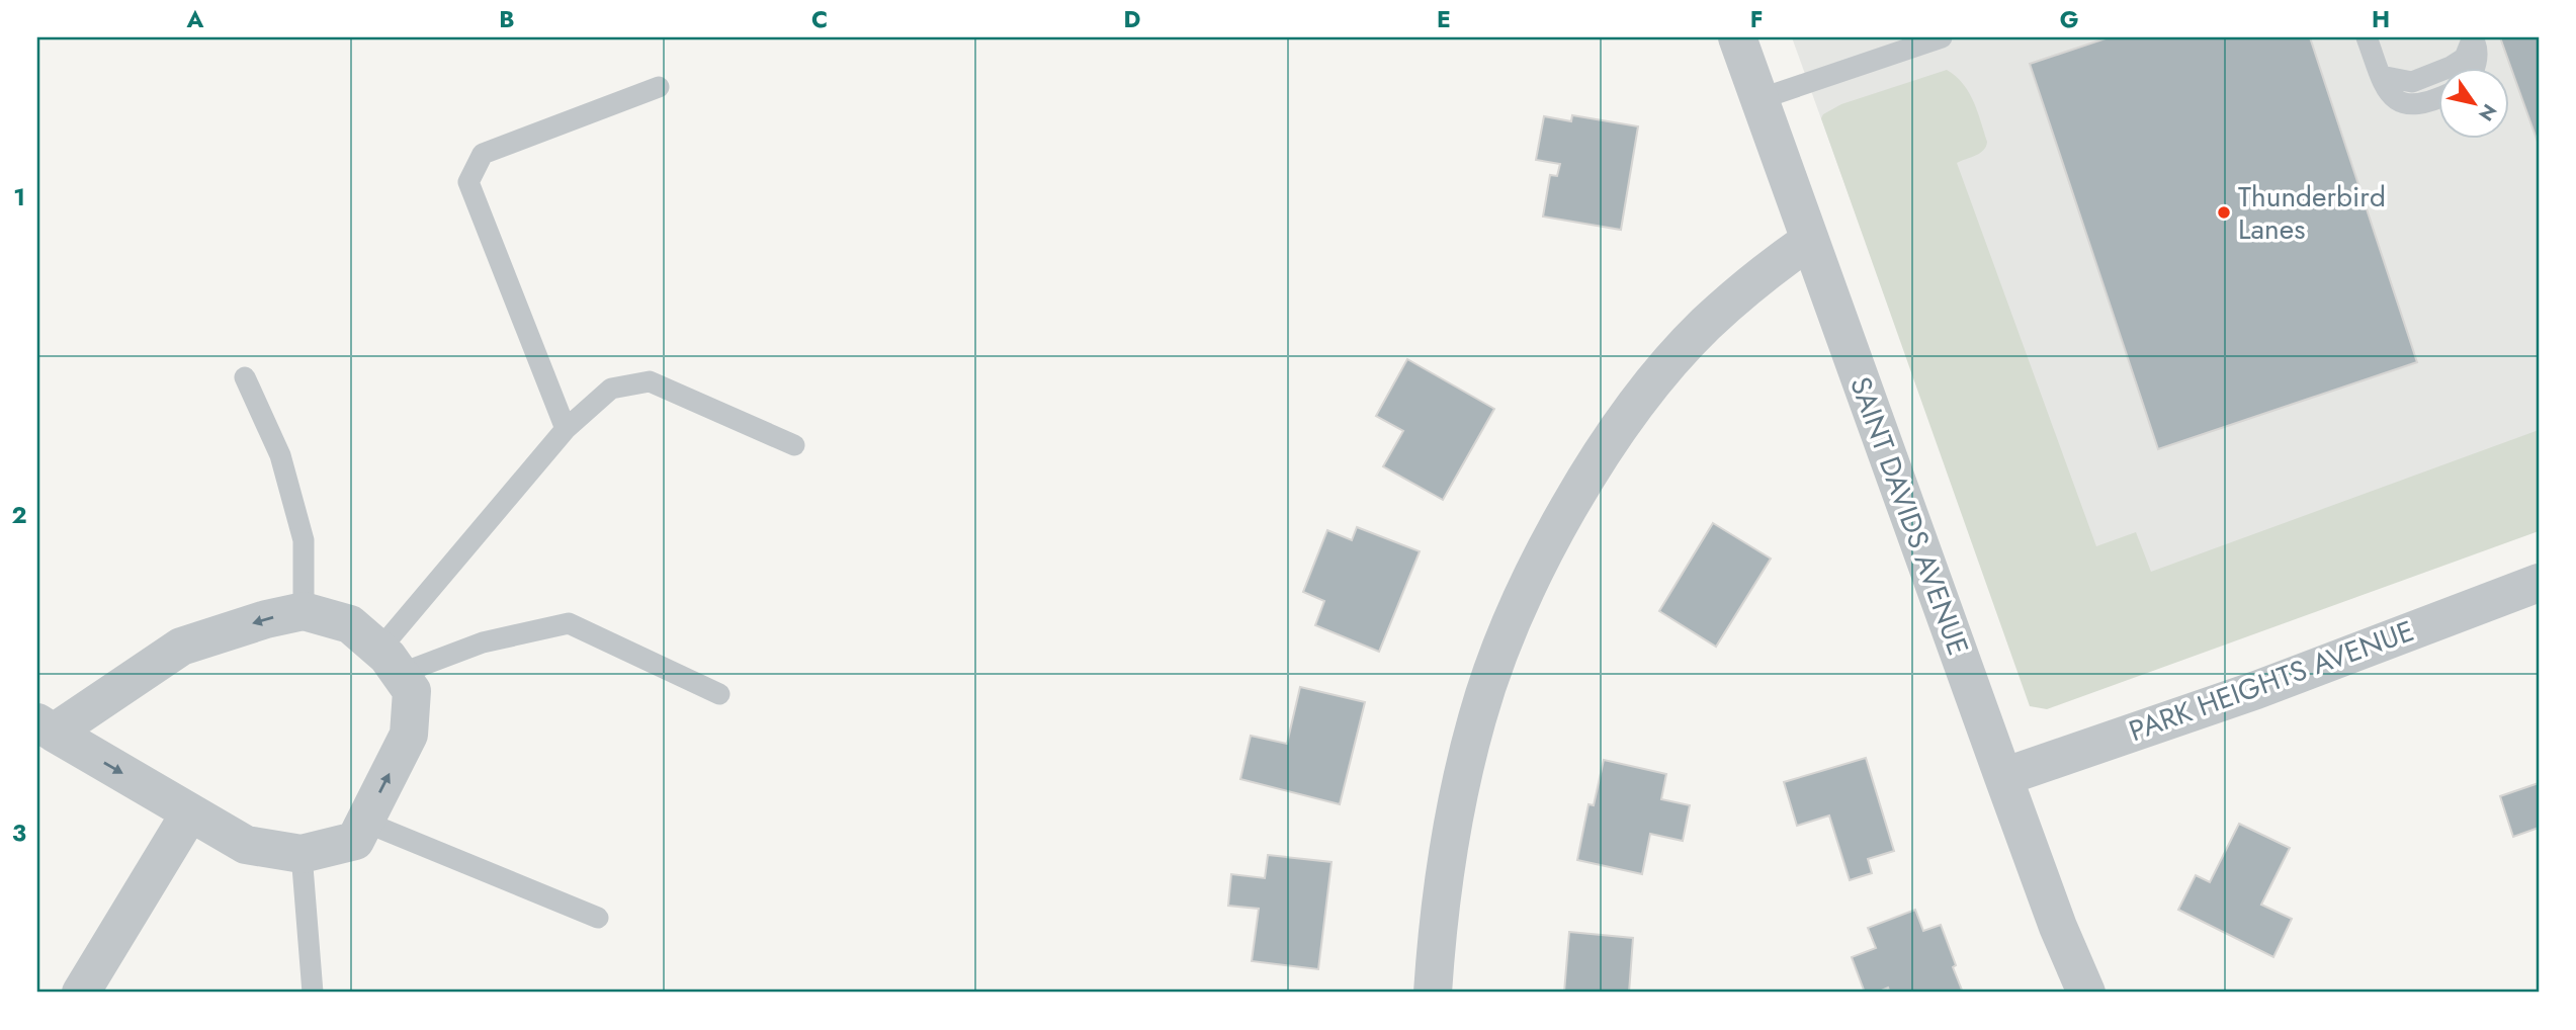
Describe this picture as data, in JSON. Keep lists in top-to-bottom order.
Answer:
{
  "streets": {
    "street": ["SAINT DAVIDS AVENUE", "PARK HEIGHTS AVENUE"]
  },
  "crossings": [
    ["SAINT DAVIDS AVENUE", "PARK HEIGHTS AVENUE"]
  ],
  "places": ["Thunderbird Lanes"],
  "north": "bottom right",
  "grid": {
    "columns": [
      "A",
      "B",
      "C",
      "D",
      "E",
      "F",
      "G",
      "H"
    ],
    "rows": ["1", "2", "3"]
  }
}
